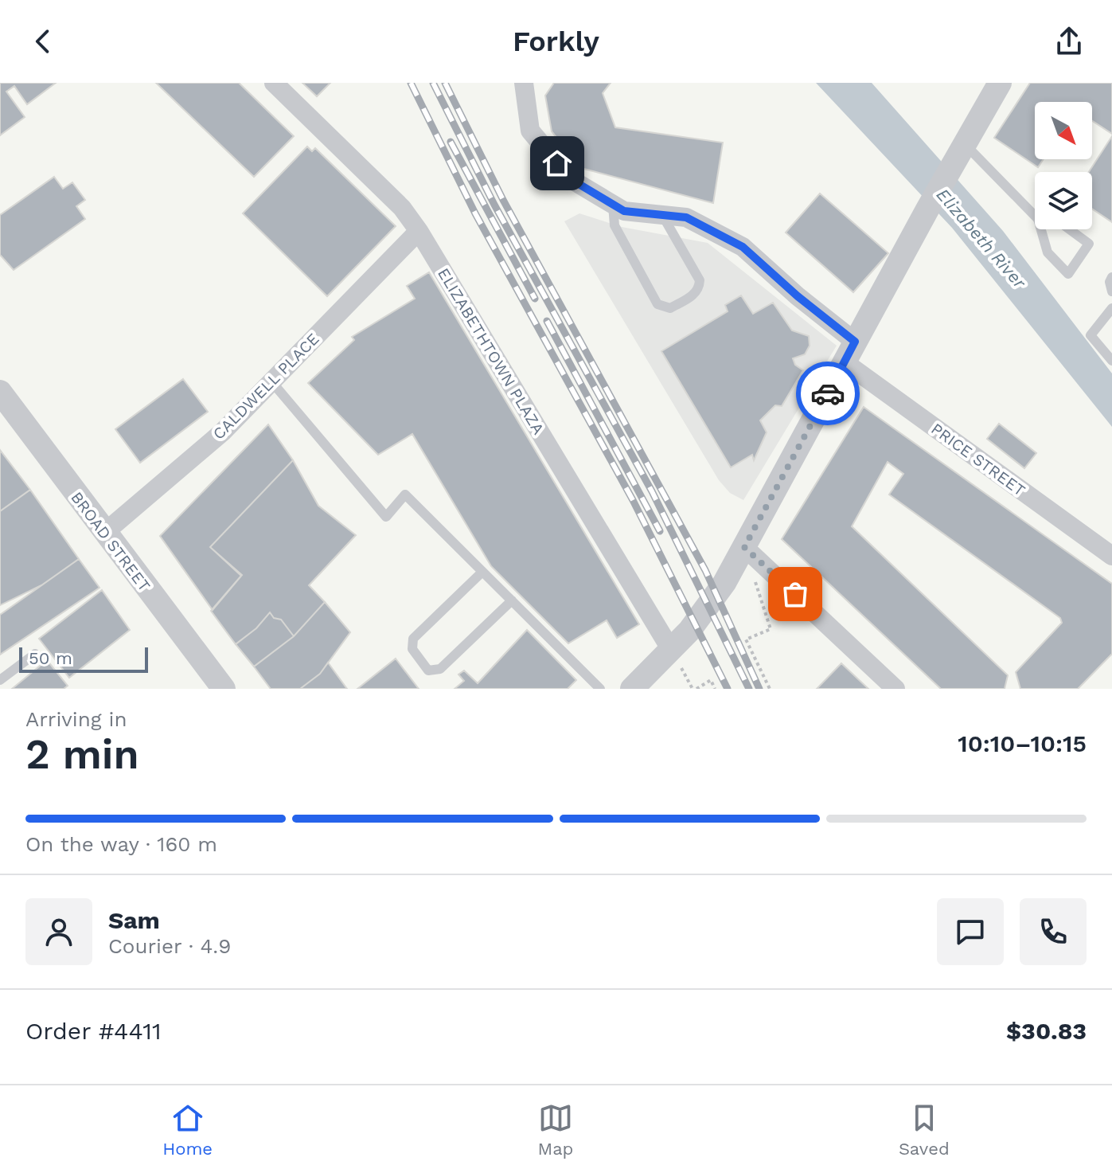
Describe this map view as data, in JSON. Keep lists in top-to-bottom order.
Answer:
{
  "streets": {
    "street": [
      "ELIZABETHTOWN PLAZA",
      "CALDWELL PLACE",
      "PRICE STREET",
      "BROAD STREET"
    ]
  },
  "crossings": [
    ["ELIZABETHTOWN PLAZA", "CALDWELL PLACE"],
    ["CALDWELL PLACE", "BROAD STREET"]
  ],
  "water": ["Elizabeth River"],
  "scale_bar": "50 m",
  "north": "bottom right",
  "page": {
    "header": "Forkly",
    "scale": "50 m",
    "heading": ["2 min", "Arriving in", "10:10–10:15"],
    "panel": [
      "Sam",
      "Courier · 4.9",
      "Order #4411",
      "$30.83"
    ],
    "bar": "On the way · 160 m",
    "tabs": ["Home", "Map", "Saved"]
  }
}
